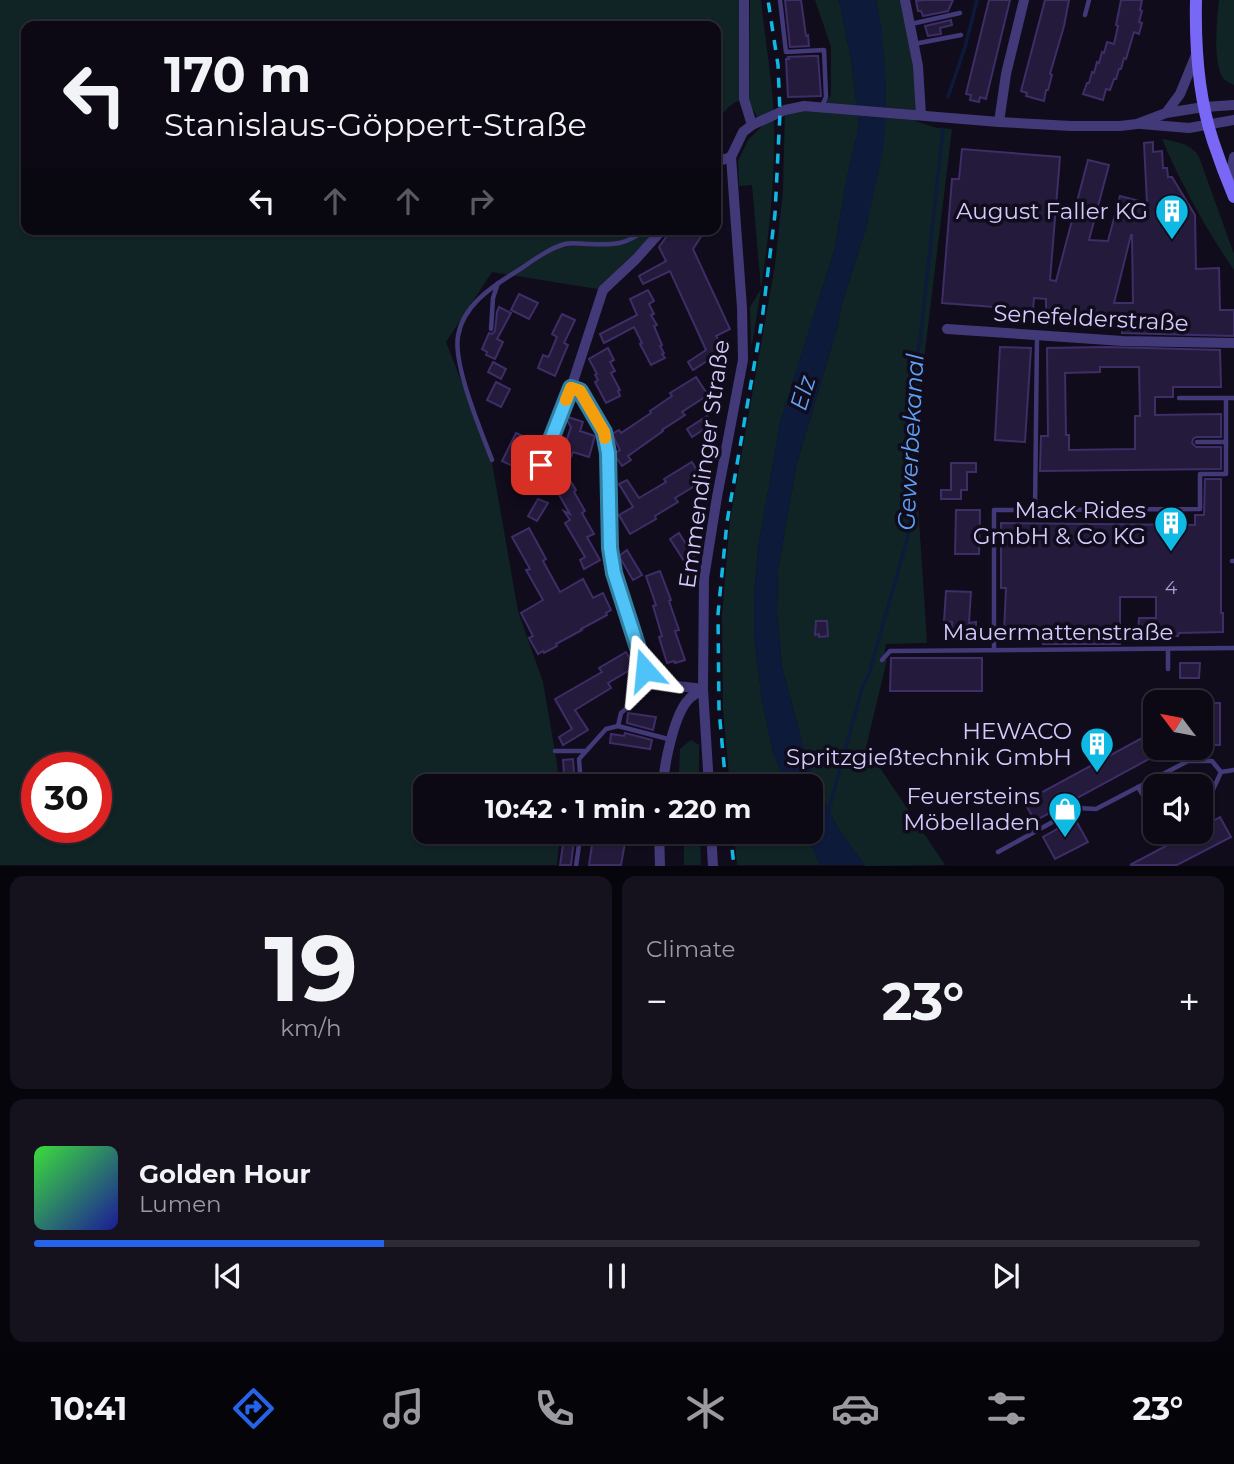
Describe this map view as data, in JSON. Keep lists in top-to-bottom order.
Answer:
{
  "streets": {
    "street": ["Senefelderstraße", "Emmendinger Straße"],
    "lane": ["Mauermattenstraße"]
  },
  "water": ["Elz", "Gewerbekanal"],
  "places": {
    "building": ["August Faller KG", "Mack Rides GmbH & Co KG", "HEWACO Spritzgießtechnik GmbH"],
    "shop": ["Feuersteins Möbelladen"]
  },
  "house_numbers": ["4"],
  "north": "top left",
  "page": {
    "turn": ["170 m", "Stanislaus-Göppert-Straße"],
    "limit": "30",
    "trip": "10:42 · 1 min · 220 m",
    "tile": [
      ["19", "km/h"],
      "Climate"
    ],
    "heat": ["−", "23°", "+"],
    "song": ["Golden Hour", "Lumen"],
    "tabs": ["10:41", "23°"]
  }
}
